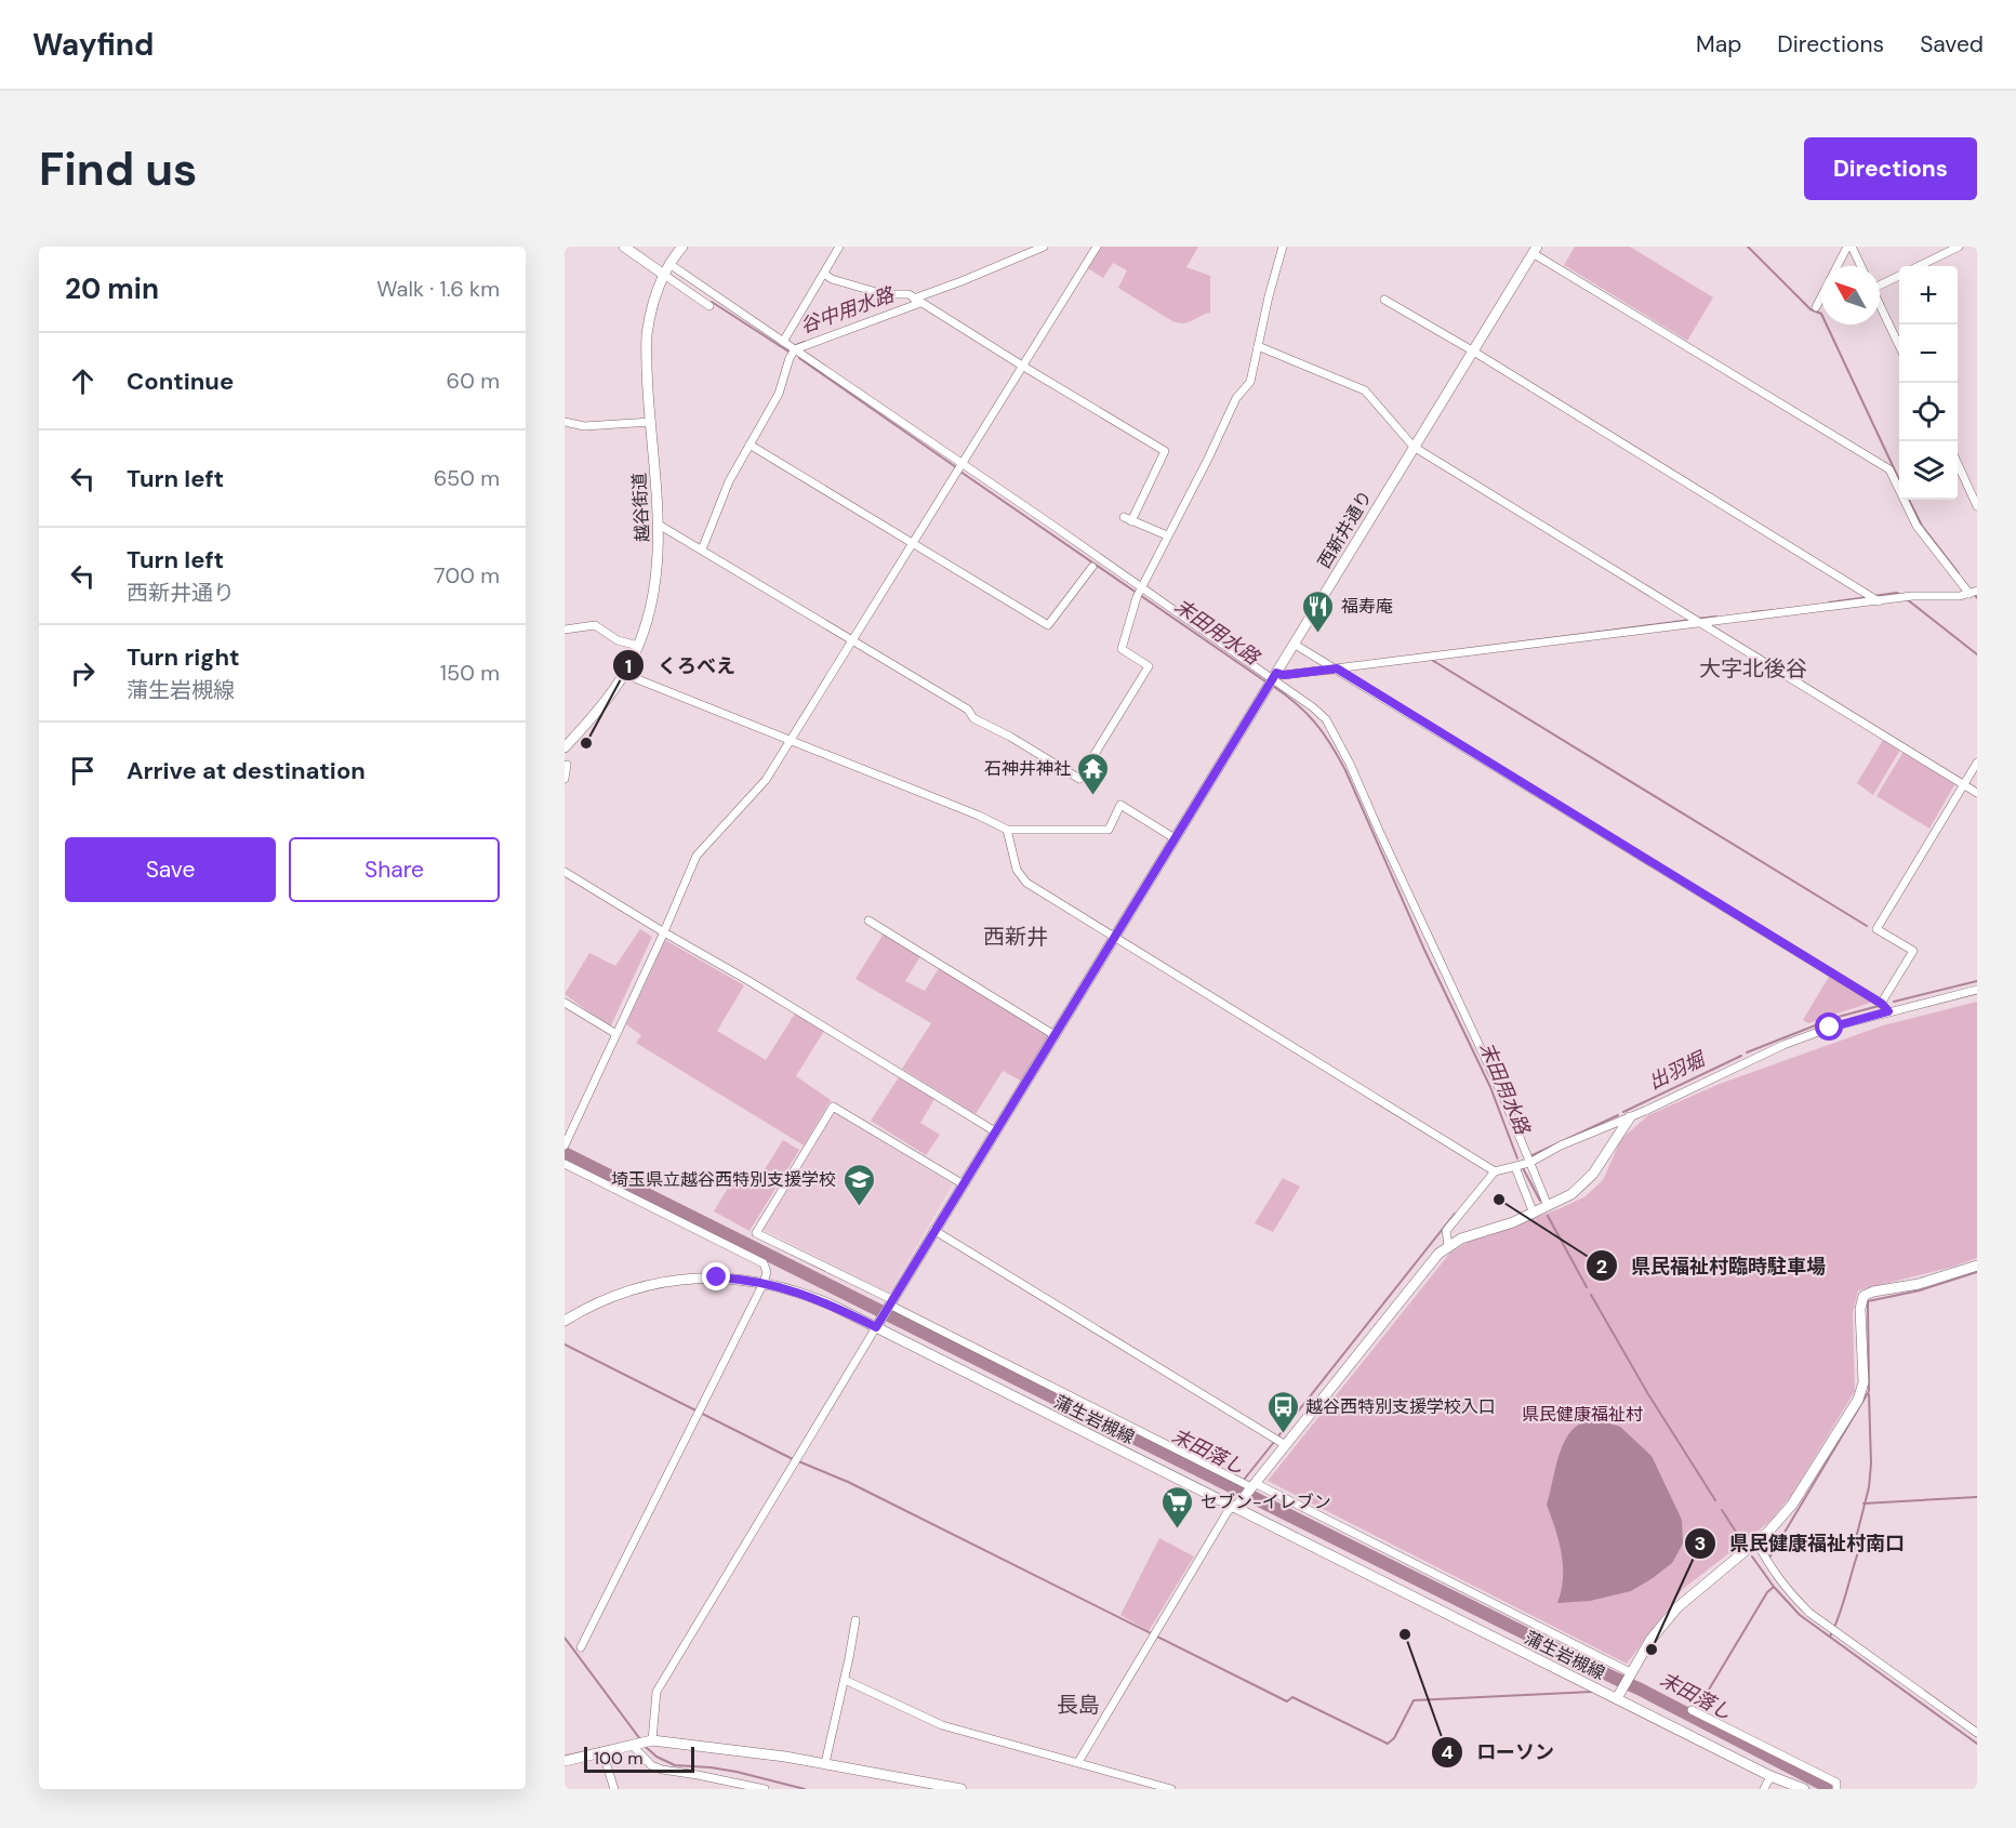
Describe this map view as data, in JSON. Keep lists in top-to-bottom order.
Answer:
{
  "streets": {
    "street": ["越谷街道", "西新井通り", "蒲生岩槻線"]
  },
  "crossings": [
    ["西新井通り", "蒲生岩槻線"]
  ],
  "districts": ["大字北後谷", "西新井", "長島"],
  "water": [
    "谷中用水路",
    "末田用水路",
    "出羽堀",
    "末田落し"
  ],
  "parks": ["県民健康福祉村"],
  "places": {
    "restaurant": ["福寿庵"],
    "other": [
      "くろべえ",
      "県民福祉村臨時駐車場",
      "ローソン",
      "県民健康福祉村南口"
    ],
    "temple": ["石神井神社"],
    "school or university": ["埼玉県立越谷西特別支援学校"],
    "bus stop": ["越谷西特別支援学校入口"],
    "supermarket": ["セブン-イレブン"]
  },
  "scale_bar": "100 m",
  "north": "top left",
  "page": {
    "header": "Wayfind",
    "nav": ["Map", "Directions", "Saved"],
    "buttons": [
      "Directions",
      ["Save", "Share"]
    ],
    "title": "Find us",
    "heading": ["20 min", "Walk · 1.6 km"],
    "map_buttons": ["+", "−"],
    "list": [
      ["Continue", "60 m"],
      ["Turn left", "650 m"],
      ["Turn left", "西新井通り", "700 m"],
      ["Turn right", "蒲生岩槻線", "150 m"],
      "Arrive at destination"
    ],
    "scale": "100 m"
  }
}
